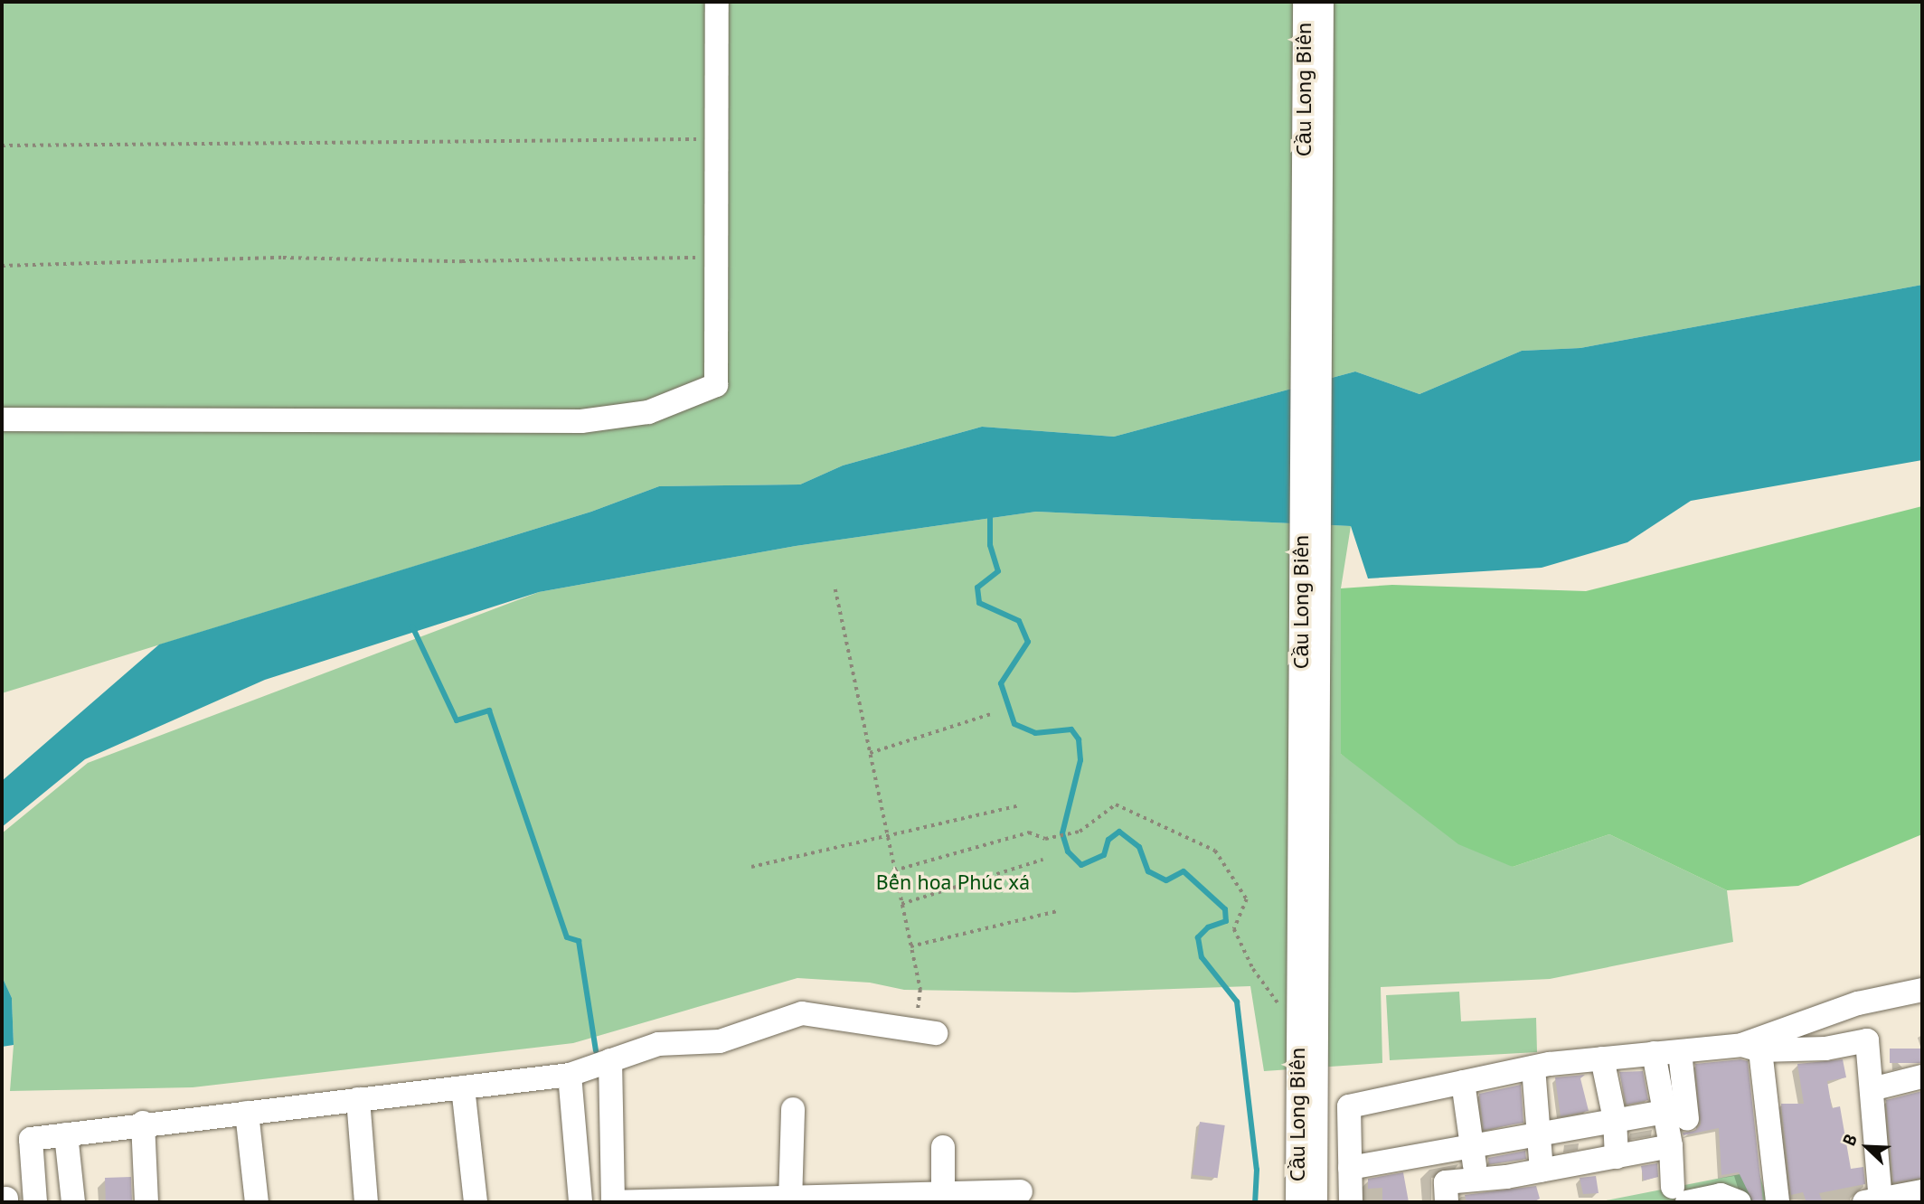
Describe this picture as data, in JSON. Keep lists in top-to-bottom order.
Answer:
{
  "streets": {
    "street": ["Cầu Long Biên"]
  },
  "parks": ["Bến hoa Phúc xá"],
  "north": "top left"
}
